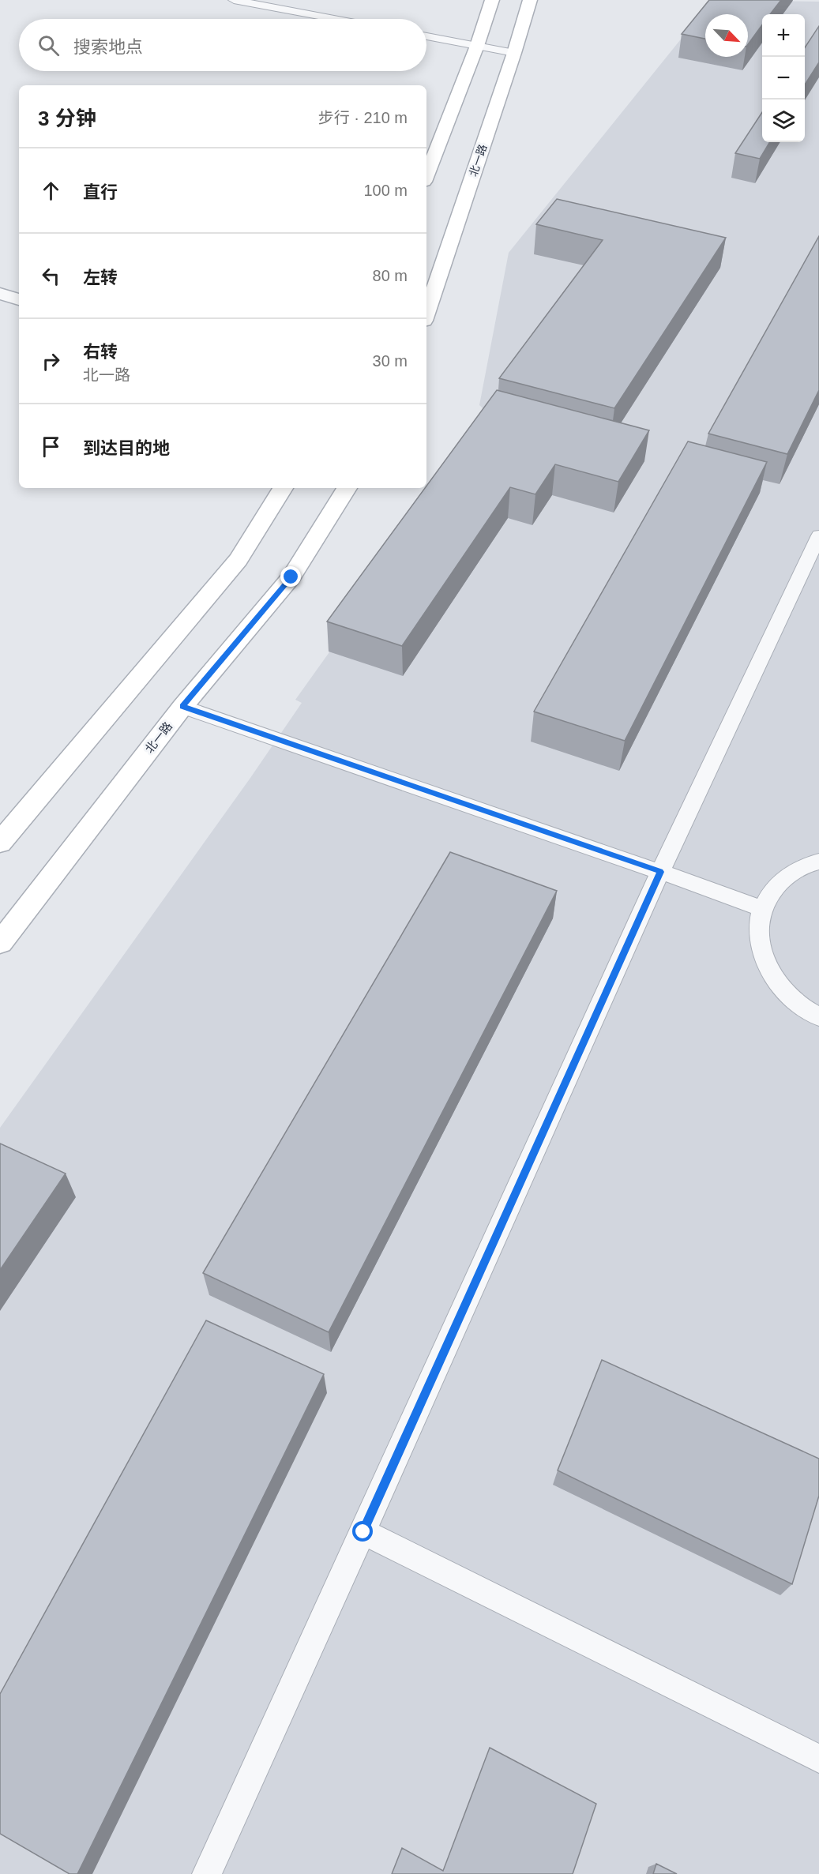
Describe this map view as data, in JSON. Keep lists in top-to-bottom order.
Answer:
{
  "streets": {
    "main road": ["北一路"]
  },
  "north": "bottom right",
  "page": {
    "map_buttons": ["+", "−"],
    "search": "搜索地点",
    "heading": ["3 分钟", "步行 · 210 m"],
    "list": [
      ["直行", "100 m"],
      ["左转", "80 m"],
      ["右转", "北一路", "30 m"],
      "到达目的地"
    ]
  }
}
